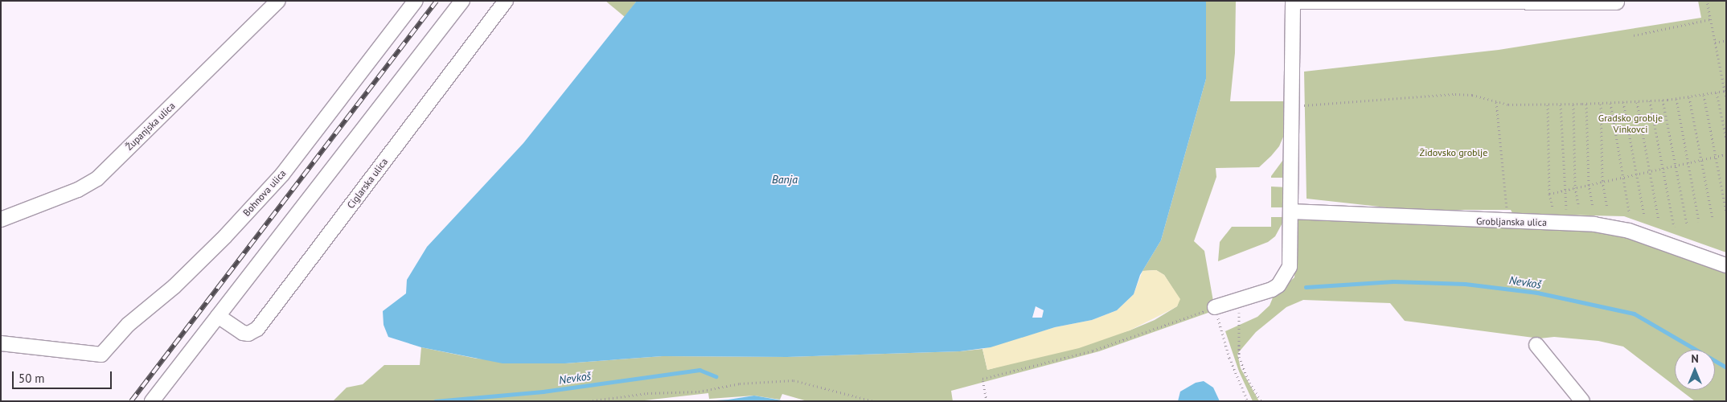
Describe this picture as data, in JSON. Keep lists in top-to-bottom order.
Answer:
{
  "streets": {
    "street": [
      "Županjska ulica",
      "Ciglarska ulica",
      "Bohnova ulica",
      "Grobljanska ulica"
    ]
  },
  "water": ["Banja", "Nevkoš"],
  "parks": ["Gradsko groblje Vinkovci", "Židovsko groblje"],
  "scale_bar": "50 m",
  "north": "top"
}
